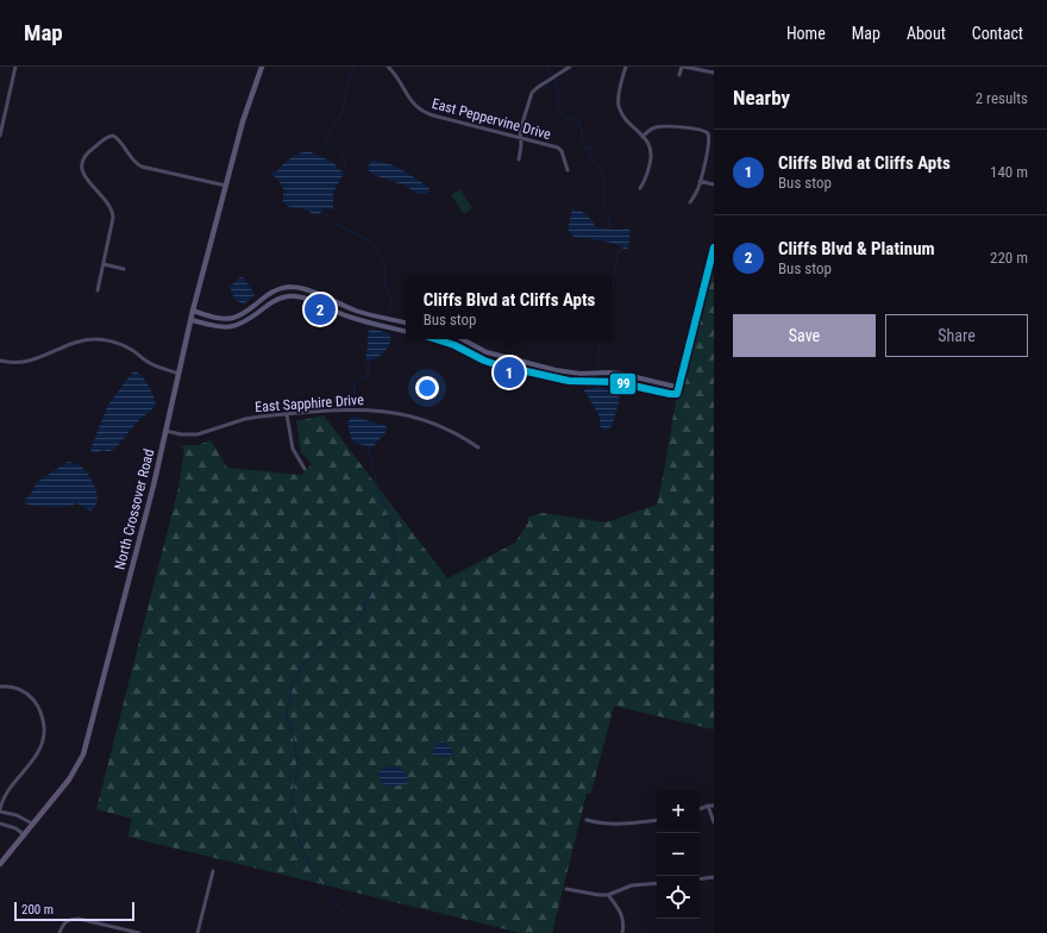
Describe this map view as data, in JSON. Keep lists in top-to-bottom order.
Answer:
{
  "streets": {
    "main road": ["North Crossover Road"],
    "street": ["East Peppervine Drive", "East Sapphire Drive"]
  },
  "crossings": [
    ["East Sapphire Drive", "North Crossover Road"]
  ],
  "lines": ["transit line 99"],
  "scale_bar": "200 m",
  "page": {
    "header": "Map",
    "nav": [
      "Home",
      "Map",
      "About",
      "Contact"
    ],
    "heading": ["Nearby", "2 results"],
    "list": [
      {
        "mark": "1",
        "name": "Cliffs Blvd at Cliffs Apts",
        "note": "Bus stop",
        "value": "140 m"
      },
      {
        "mark": "2",
        "name": "Cliffs Blvd & Platinum",
        "note": "Bus stop",
        "value": "220 m"
      }
    ],
    "popup": ["Cliffs Blvd at Cliffs Apts", "Bus stop"],
    "pins": ["2", "1"],
    "buttons": ["Save", "Share"],
    "map_buttons": ["+", "−"],
    "scale": "200 m"
  }
}
